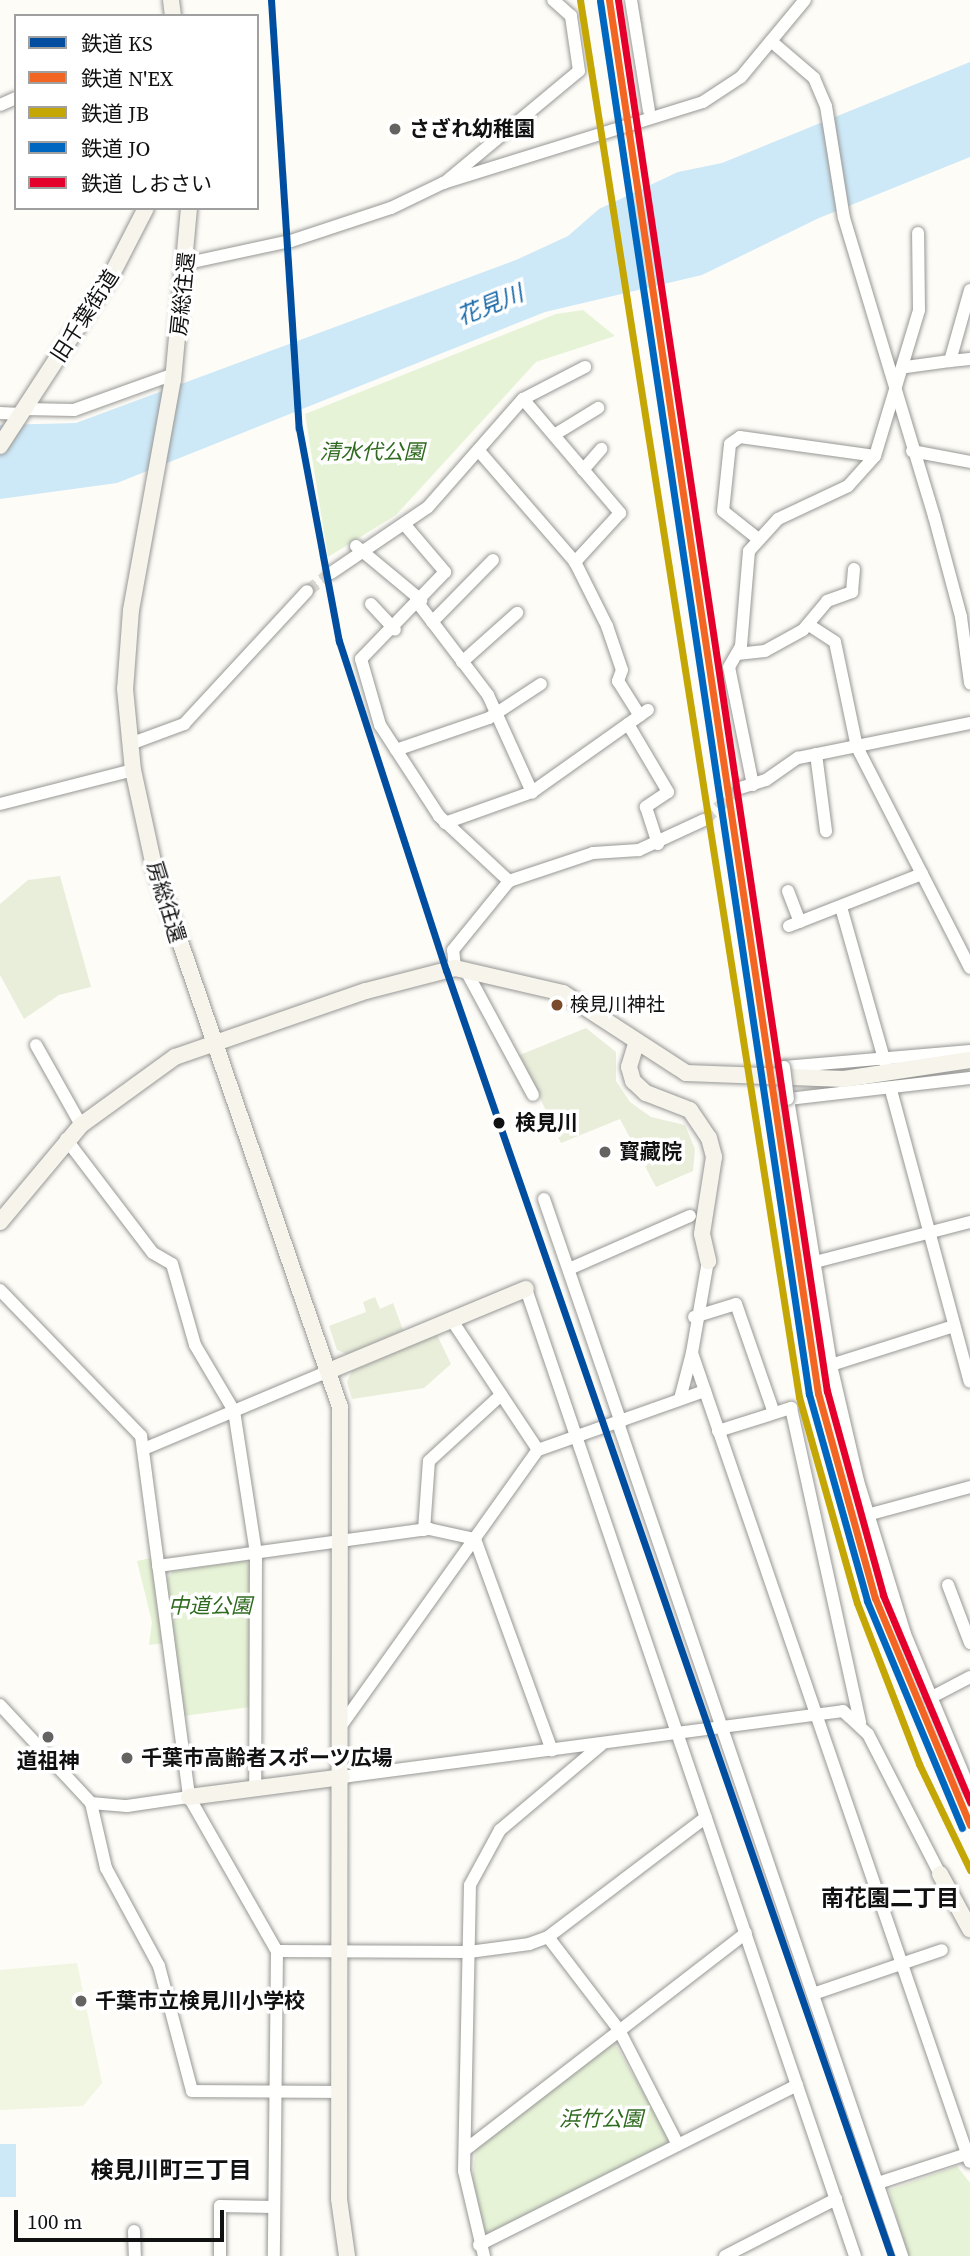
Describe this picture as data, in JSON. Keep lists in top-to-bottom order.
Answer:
{
  "streets": {
    "street": ["房総往還", "旧千葉街道"]
  },
  "districts": ["南花園二丁目", "検見川町三丁目"],
  "water": ["花見川"],
  "parks": ["清水代公園", "中道公園", "浜竹公園"],
  "places": [
    "さざれ幼稚園",
    "検見川神社",
    "検見川",
    "寳藏院",
    "道祖神",
    "千葉市高齢者スポーツ広場",
    "千葉市立検見川小学校"
  ],
  "lines": [
    "rail line KS",
    "rail line N'EX",
    "rail line JB",
    "rail line しおさい",
    "rail line JO"
  ],
  "legend": [
    "鉄道 KS",
    "鉄道 N'EX",
    "鉄道 JB",
    "鉄道 JO",
    "鉄道 しおさい"
  ],
  "scale_bar": "100 m"
}
